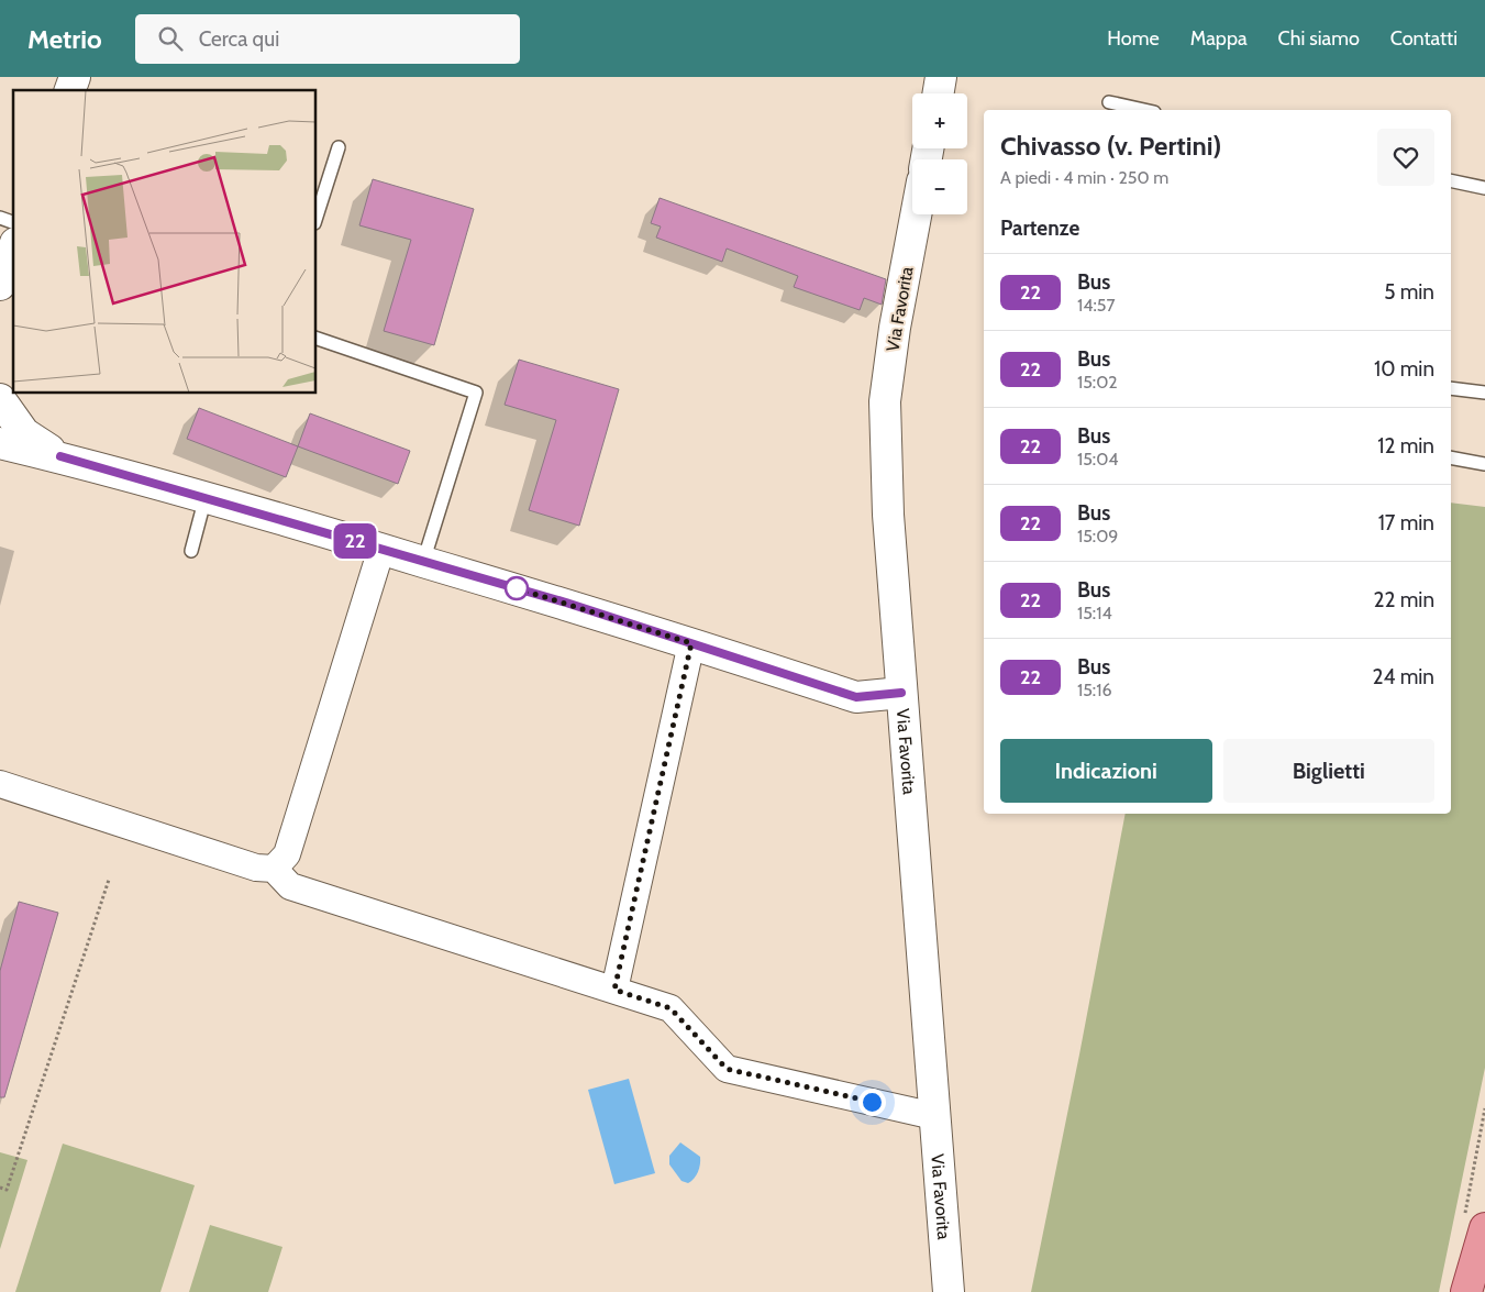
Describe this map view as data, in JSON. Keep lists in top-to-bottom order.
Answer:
{
  "streets": {
    "street": ["Via Favorita"]
  },
  "lines": ["bus line 22"],
  "page": {
    "header": "Metrio",
    "search": "Cerca qui",
    "nav": [
      "Home",
      "Mappa",
      "Chi siamo",
      "Contatti"
    ],
    "on_map": "22",
    "map_buttons": ["+", "−"],
    "heading": [
      ["Chivasso (v. Pertini)", "A piedi · 4 min · 250 m"],
      "Partenze"
    ],
    "list": [
      {
        "mark": "22",
        "name": "Bus",
        "note": "14:57",
        "value": "5 min"
      },
      {
        "mark": "22",
        "name": "Bus",
        "note": "15:02",
        "value": "10 min"
      },
      {
        "mark": "22",
        "name": "Bus",
        "note": "15:04",
        "value": "12 min"
      },
      {
        "mark": "22",
        "name": "Bus",
        "note": "15:09",
        "value": "17 min"
      },
      {
        "mark": "22",
        "name": "Bus",
        "note": "15:14",
        "value": "22 min"
      },
      {
        "mark": "22",
        "name": "Bus",
        "note": "15:16",
        "value": "24 min"
      }
    ],
    "buttons": ["Indicazioni", "Biglietti"]
  }
}
